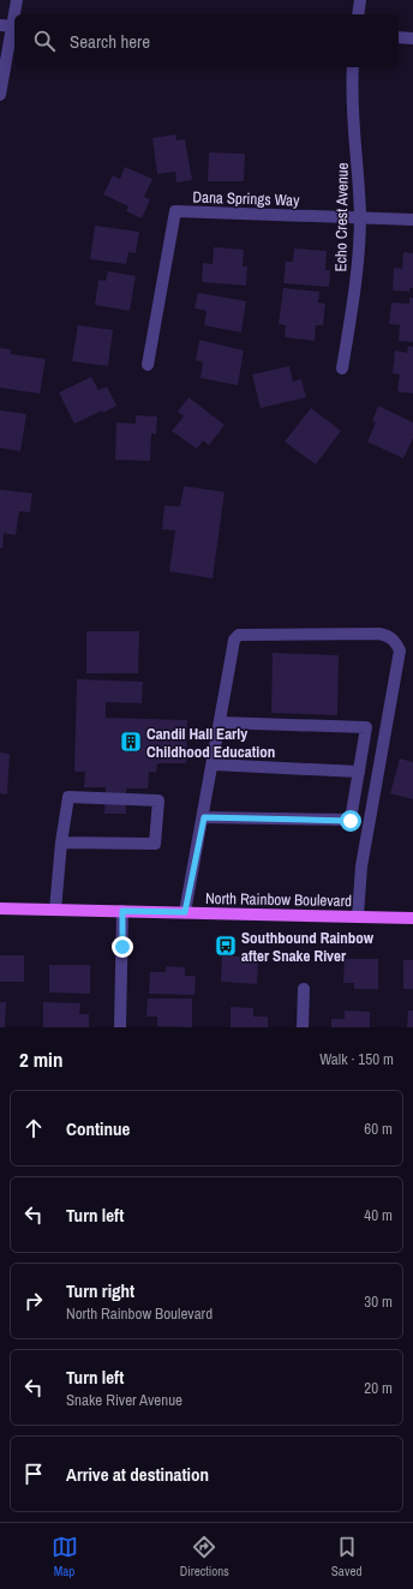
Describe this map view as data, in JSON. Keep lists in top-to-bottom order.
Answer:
{
  "streets": {
    "main road": ["North Rainbow Boulevard"],
    "street": ["Dana Springs Way", "Echo Crest Avenue"]
  },
  "crossings": [
    ["Dana Springs Way", "Echo Crest Avenue"]
  ],
  "places": {
    "building": ["Candil Hall Early Childhood Education"],
    "bus stop": ["Southbound Rainbow after Snake River"]
  },
  "page": {
    "search": "Search here",
    "heading": ["2 min", "Walk · 150 m"],
    "list": [
      ["Continue", "60 m"],
      ["Turn left", "40 m"],
      ["Turn right", "North Rainbow Boulevard", "30 m"],
      ["Turn left", "Snake River Avenue", "20 m"],
      "Arrive at destination"
    ],
    "nav": ["Map", "Directions", "Saved"]
  }
}
